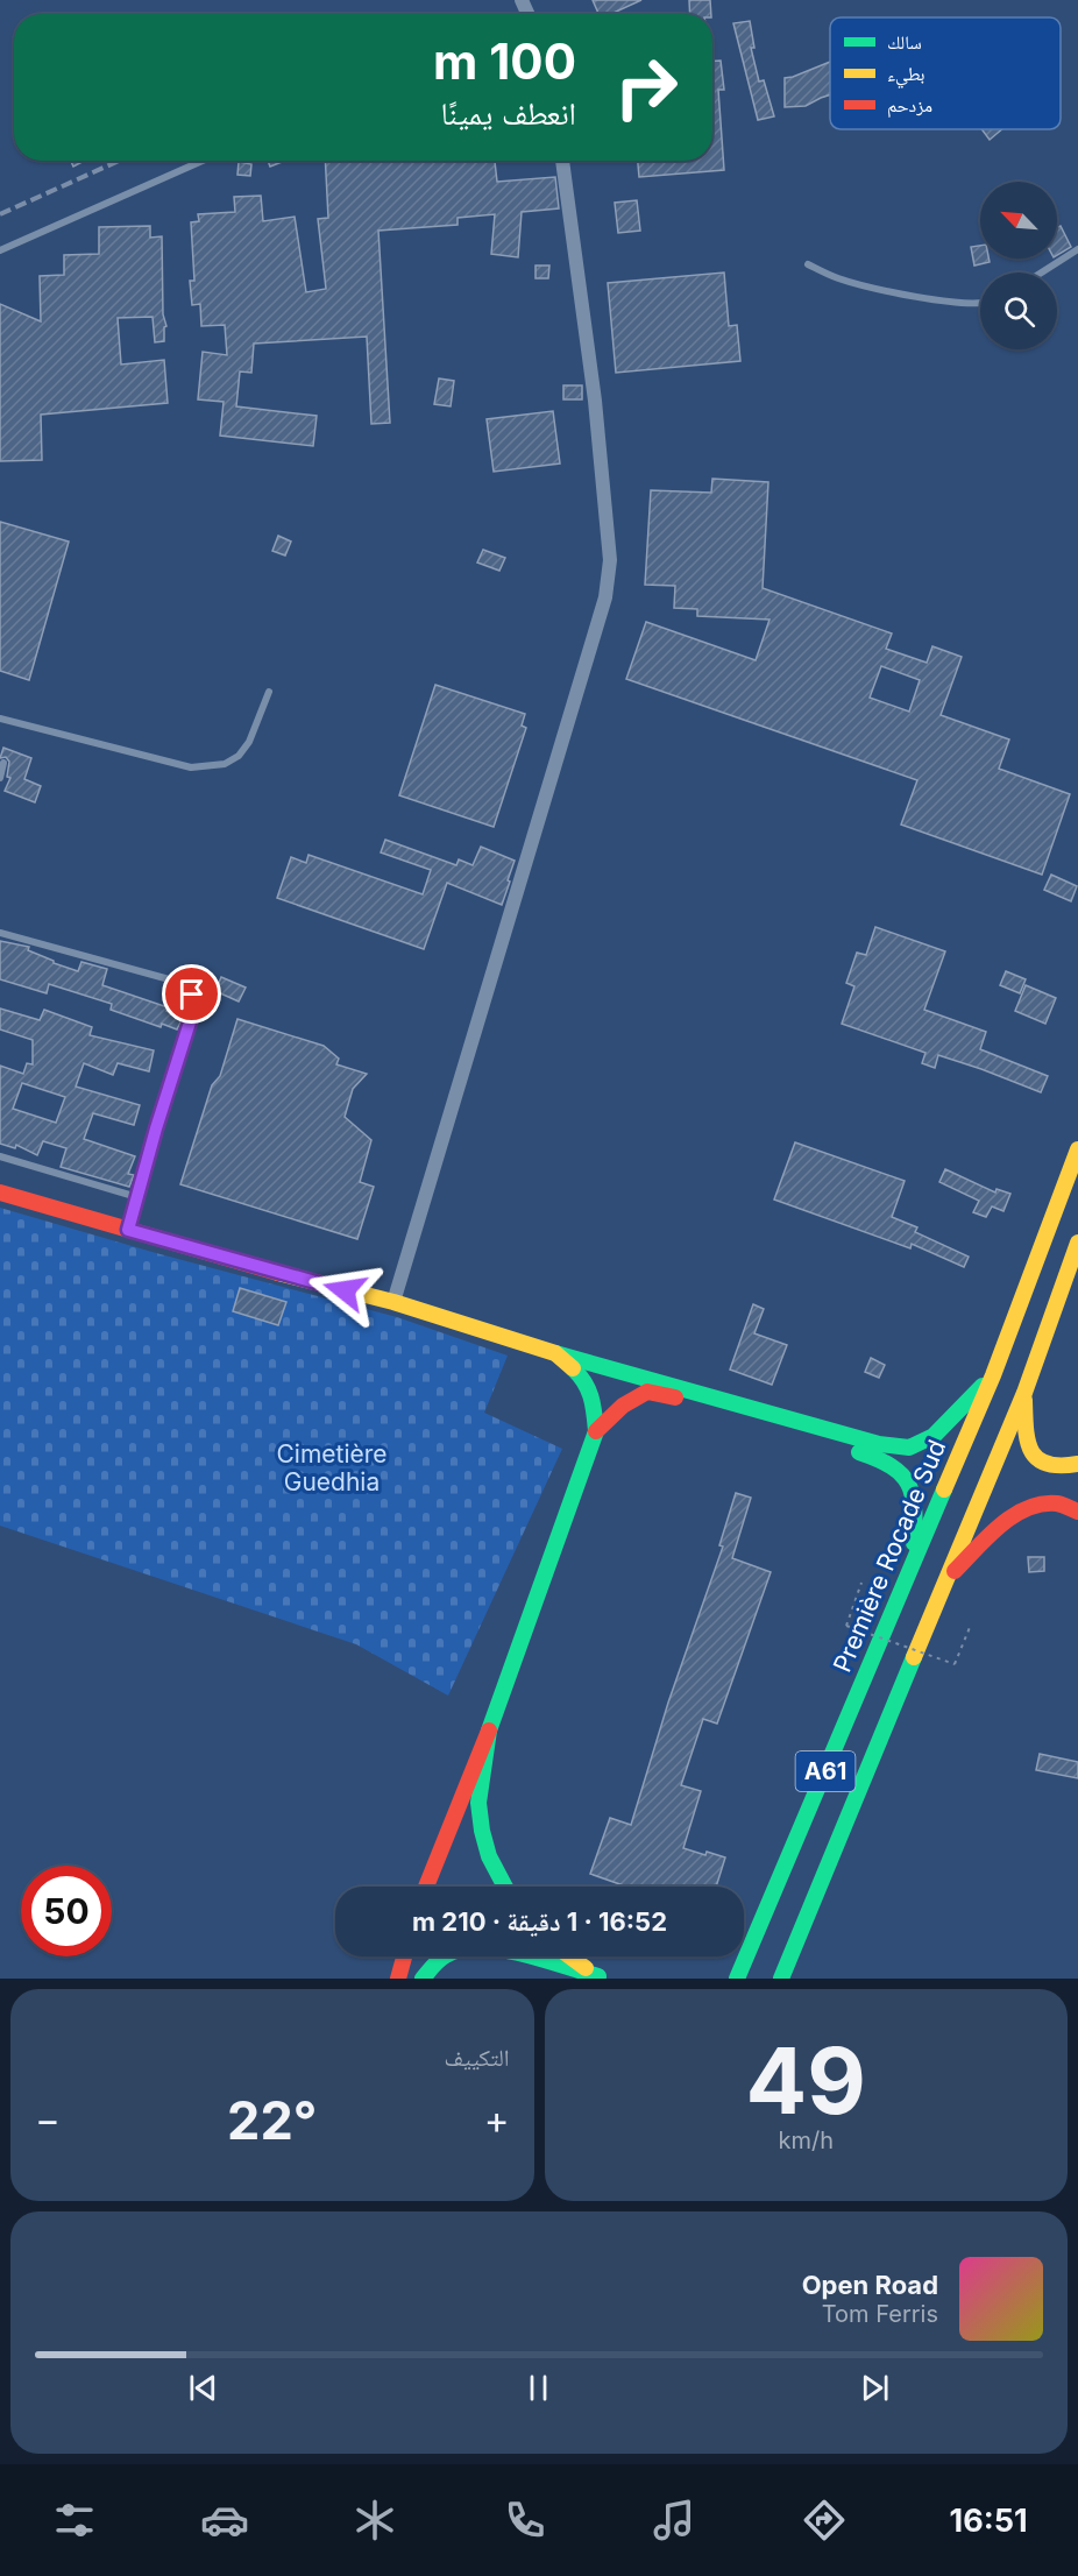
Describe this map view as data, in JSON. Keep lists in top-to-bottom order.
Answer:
{
  "streets": {
    "main road": ["Première Rocade Sud", "A61"]
  },
  "parks": ["Cimetière Guedhia"],
  "legend": ["سالك", "بطيء", "مزدحم"],
  "north": "top left",
  "page": {
    "turn": ["100 m", "انعطف يمينًا"],
    "limit": "50",
    "trip": "16:52 · 1 دقيقة · 210 m",
    "tile": [
      ["49", "km/h"],
      "التكييف"
    ],
    "heat": ["−", "22°", "+"],
    "song": ["Open Road", "Tom Ferris"],
    "tabs": "16:51"
  }
}
